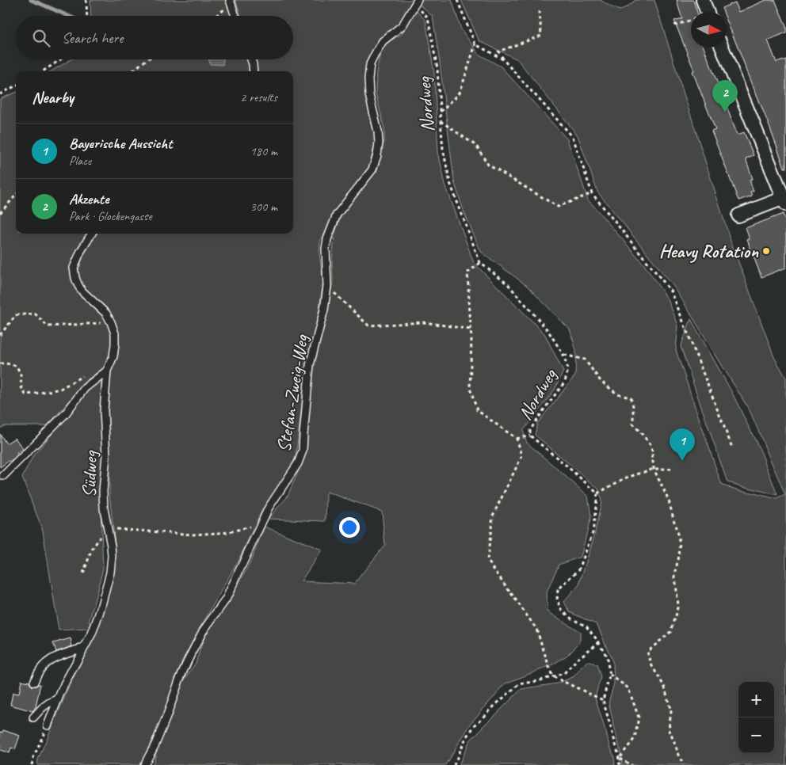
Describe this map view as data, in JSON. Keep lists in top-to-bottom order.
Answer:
{
  "streets": {
    "lane": ["Stefan-Zweig-Weg", "Südweg"],
    "path": ["Nordweg"]
  },
  "crossings": [
    ["Nordweg", "Stefan-Zweig-Weg"]
  ],
  "places": ["Heavy Rotation"],
  "north": "right",
  "page": {
    "search": "Search here",
    "heading": ["Nearby", "2 results"],
    "pins": ["2", "1"],
    "list": [
      {
        "mark": "1",
        "name": "Bayerische Aussicht",
        "note": "Place",
        "value": "180 m"
      },
      {
        "mark": "2",
        "name": "Akzente",
        "note": "Park · Glockengasse",
        "value": "300 m"
      }
    ],
    "map_buttons": ["+", "−"]
  }
}
